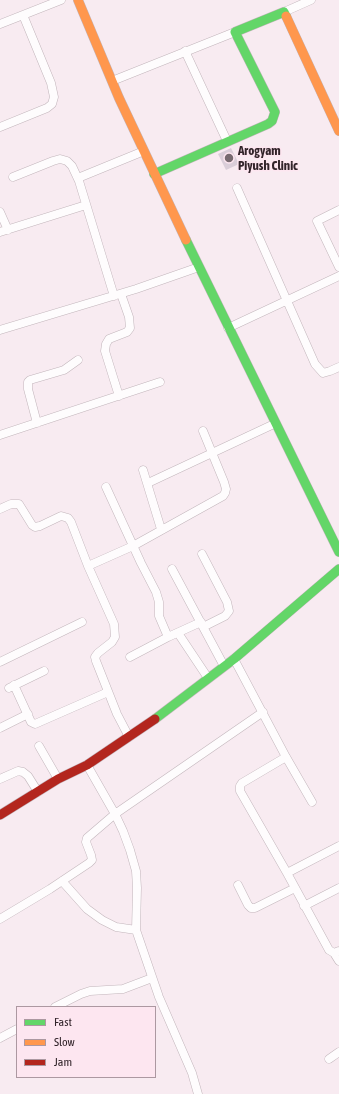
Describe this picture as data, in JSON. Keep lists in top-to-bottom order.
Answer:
{
  "places": ["Arogyam Piyush Clinic"],
  "legend": ["Fast", "Slow", "Jam"]
}
